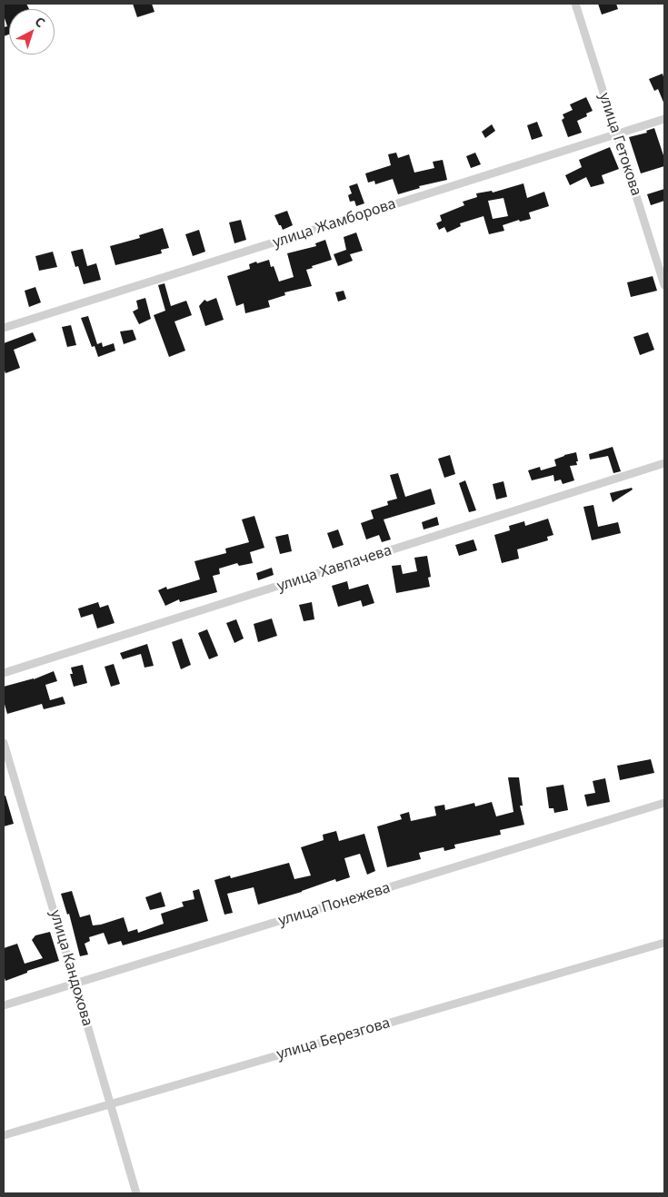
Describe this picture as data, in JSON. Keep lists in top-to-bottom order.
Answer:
{
  "streets": {
    "street": [
      "улица Гетокова",
      "улица Жамборова",
      "улица Хавпачева",
      "улица Понежева",
      "улица Кандохова",
      "улица Березгова"
    ]
  },
  "crossings": [
    ["улица Гетокова", "улица Жамборова"],
    ["улица Понежева", "улица Кандохова"],
    ["улица Кандохова", "улица Березгова"]
  ],
  "north": "top right"
}
